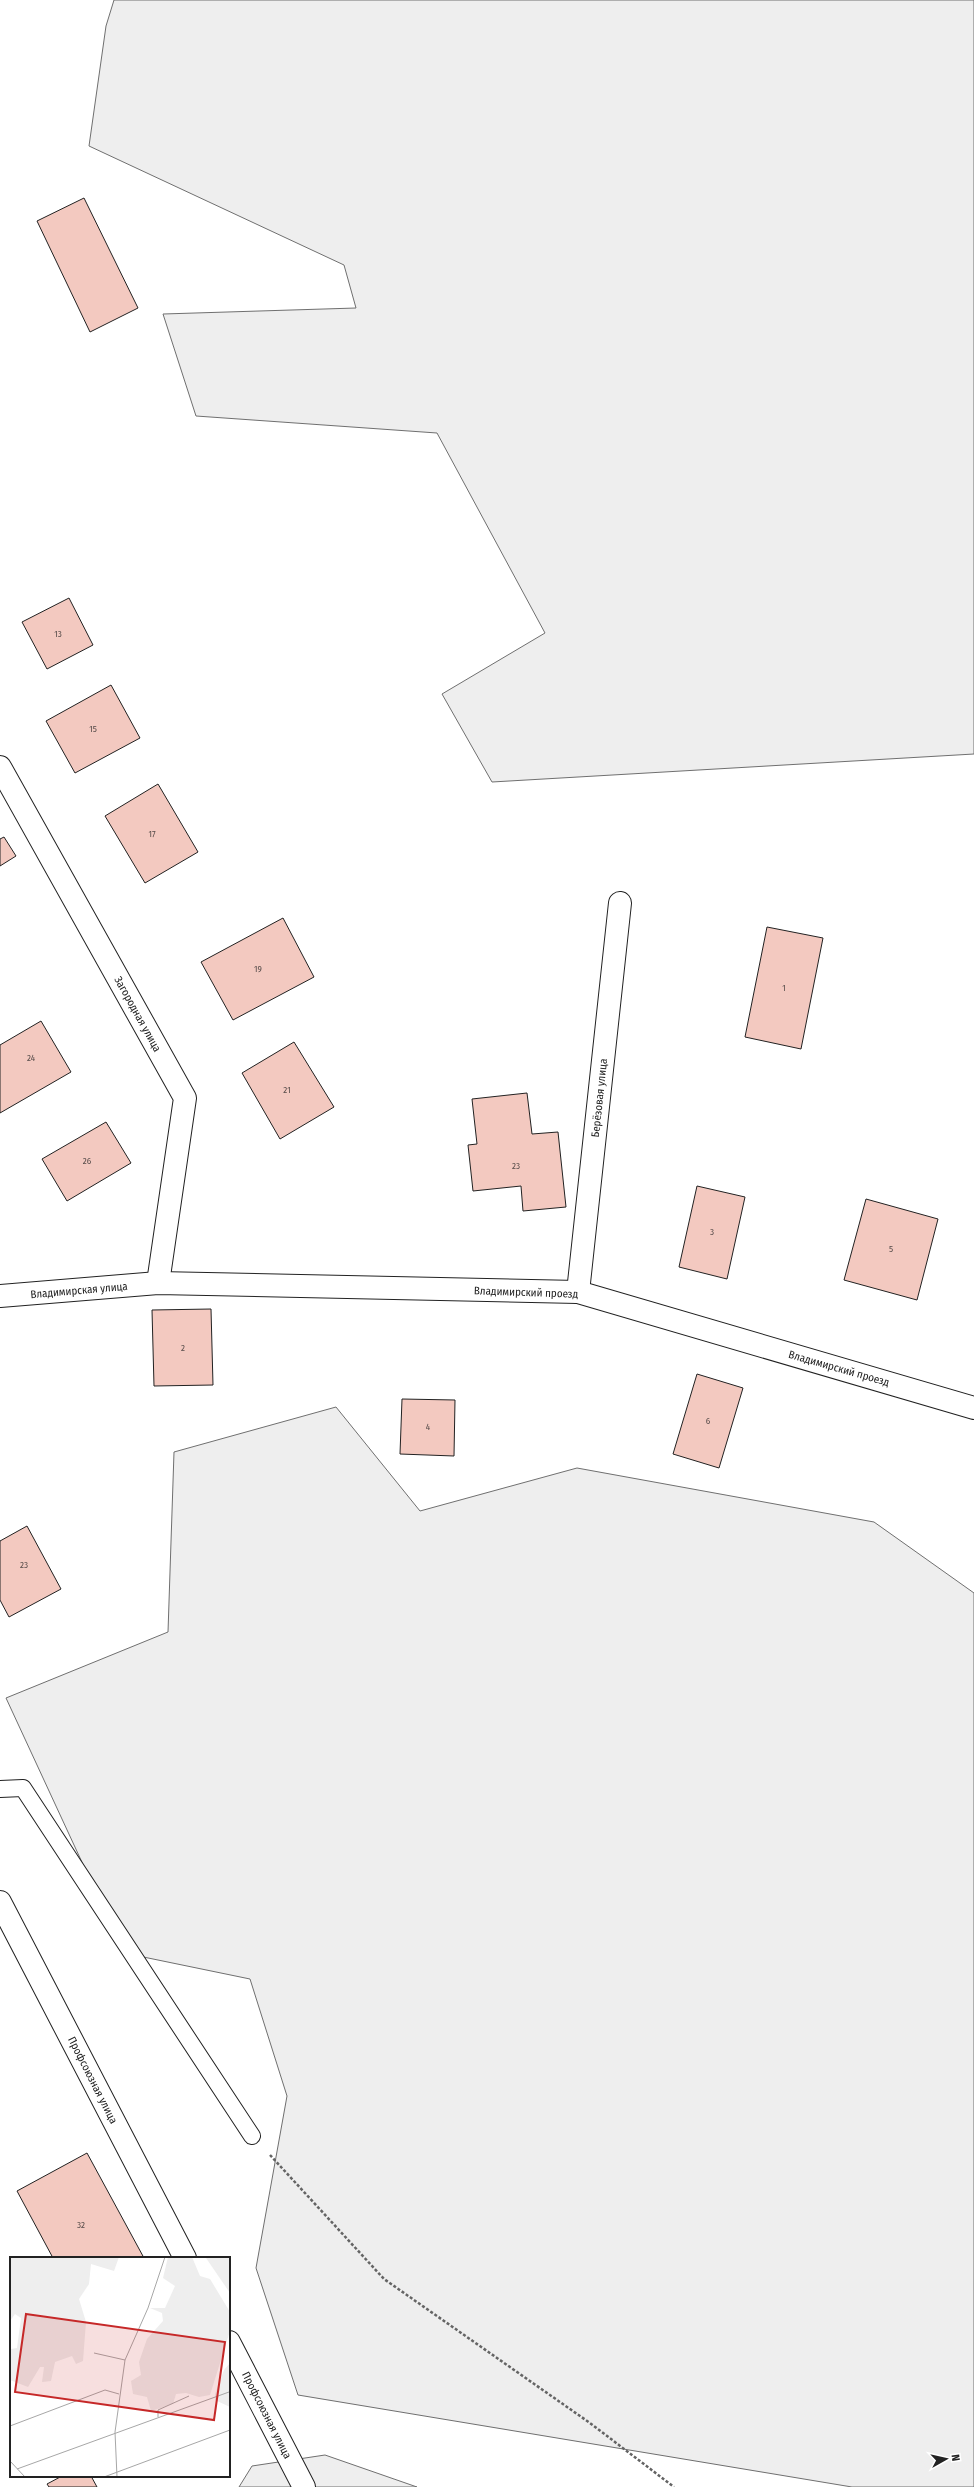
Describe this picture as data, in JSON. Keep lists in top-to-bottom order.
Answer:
{
  "streets": {
    "street": [
      "Загородная улица",
      "Берёзовая улица",
      "Владимирская улица",
      "Владимирский проезд",
      "Профсоюзная улица"
    ]
  },
  "crossings": [
    ["Загородная улица", "Владимирская улица"],
    ["Загородная улица", "Владимирский проезд"],
    ["Берёзовая улица", "Владимирский проезд"],
    ["Владимирская улица", "Владимирский проезд"]
  ],
  "house_numbers": [
    "13",
    "15",
    "17",
    "19",
    "1",
    "24",
    "21",
    "26",
    "23",
    "3",
    "5",
    "2",
    "6",
    "4",
    "23",
    "32"
  ],
  "north": "right"
}
